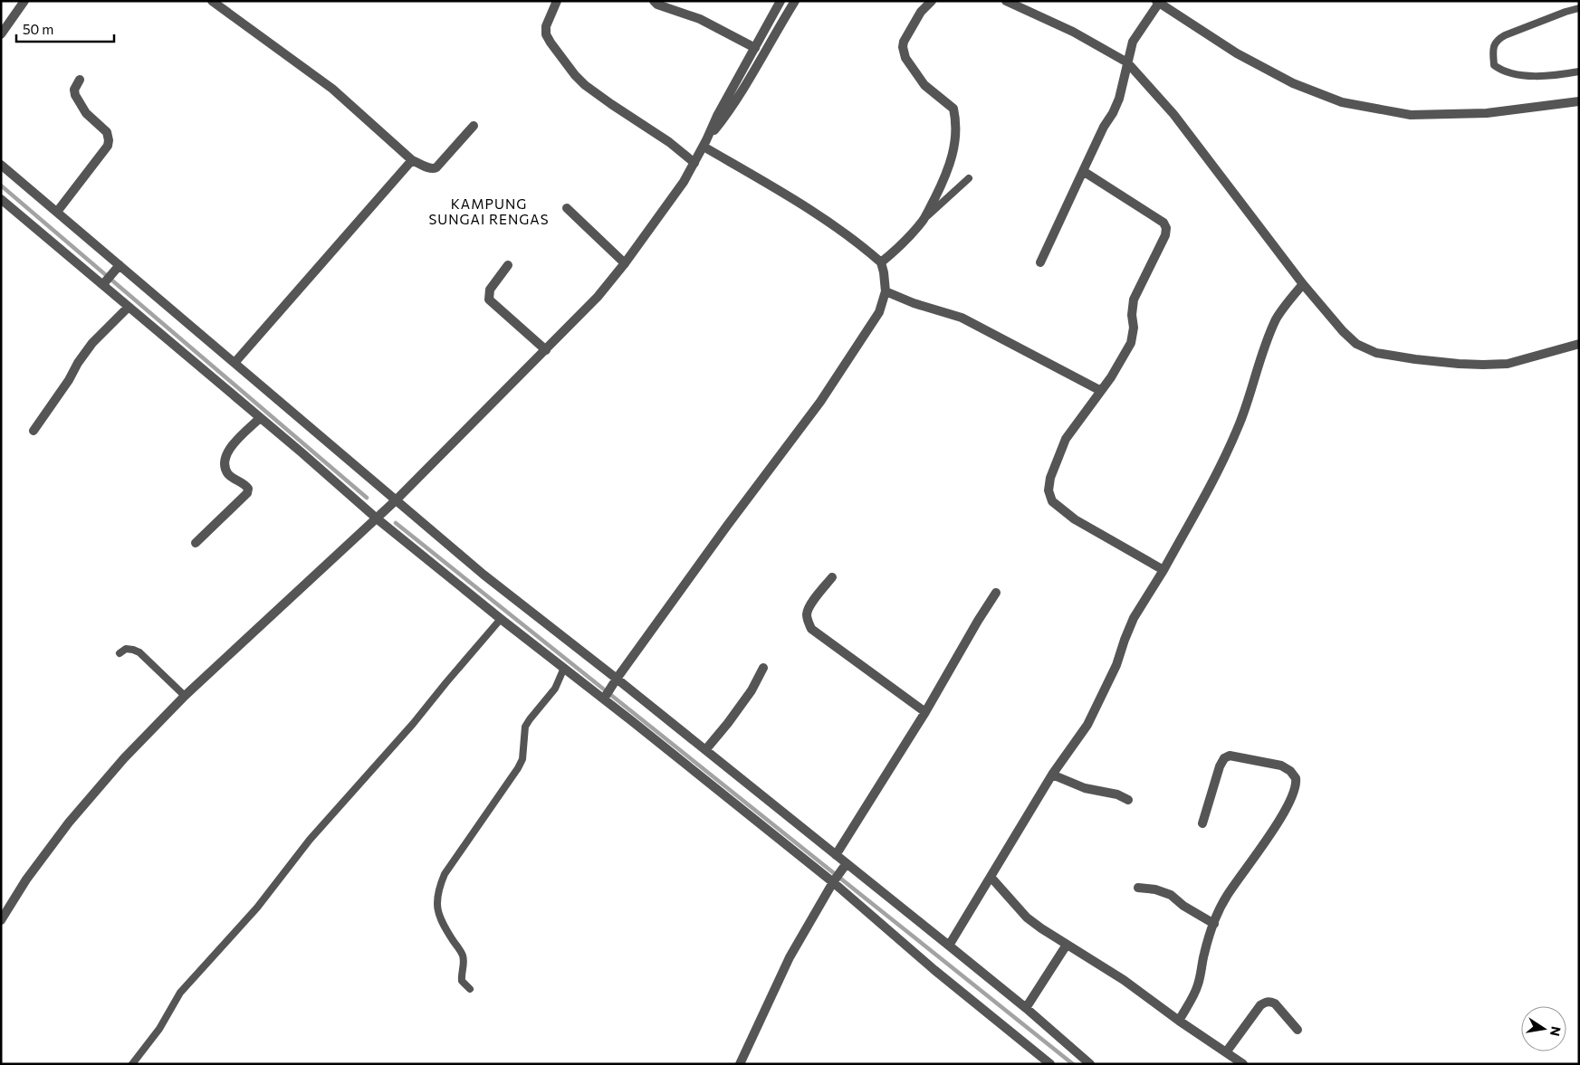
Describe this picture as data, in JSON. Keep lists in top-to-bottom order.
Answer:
{
  "districts": ["KAMPUNG SUNGAI RENGAS"],
  "scale_bar": "50 m",
  "north": "right"
}
